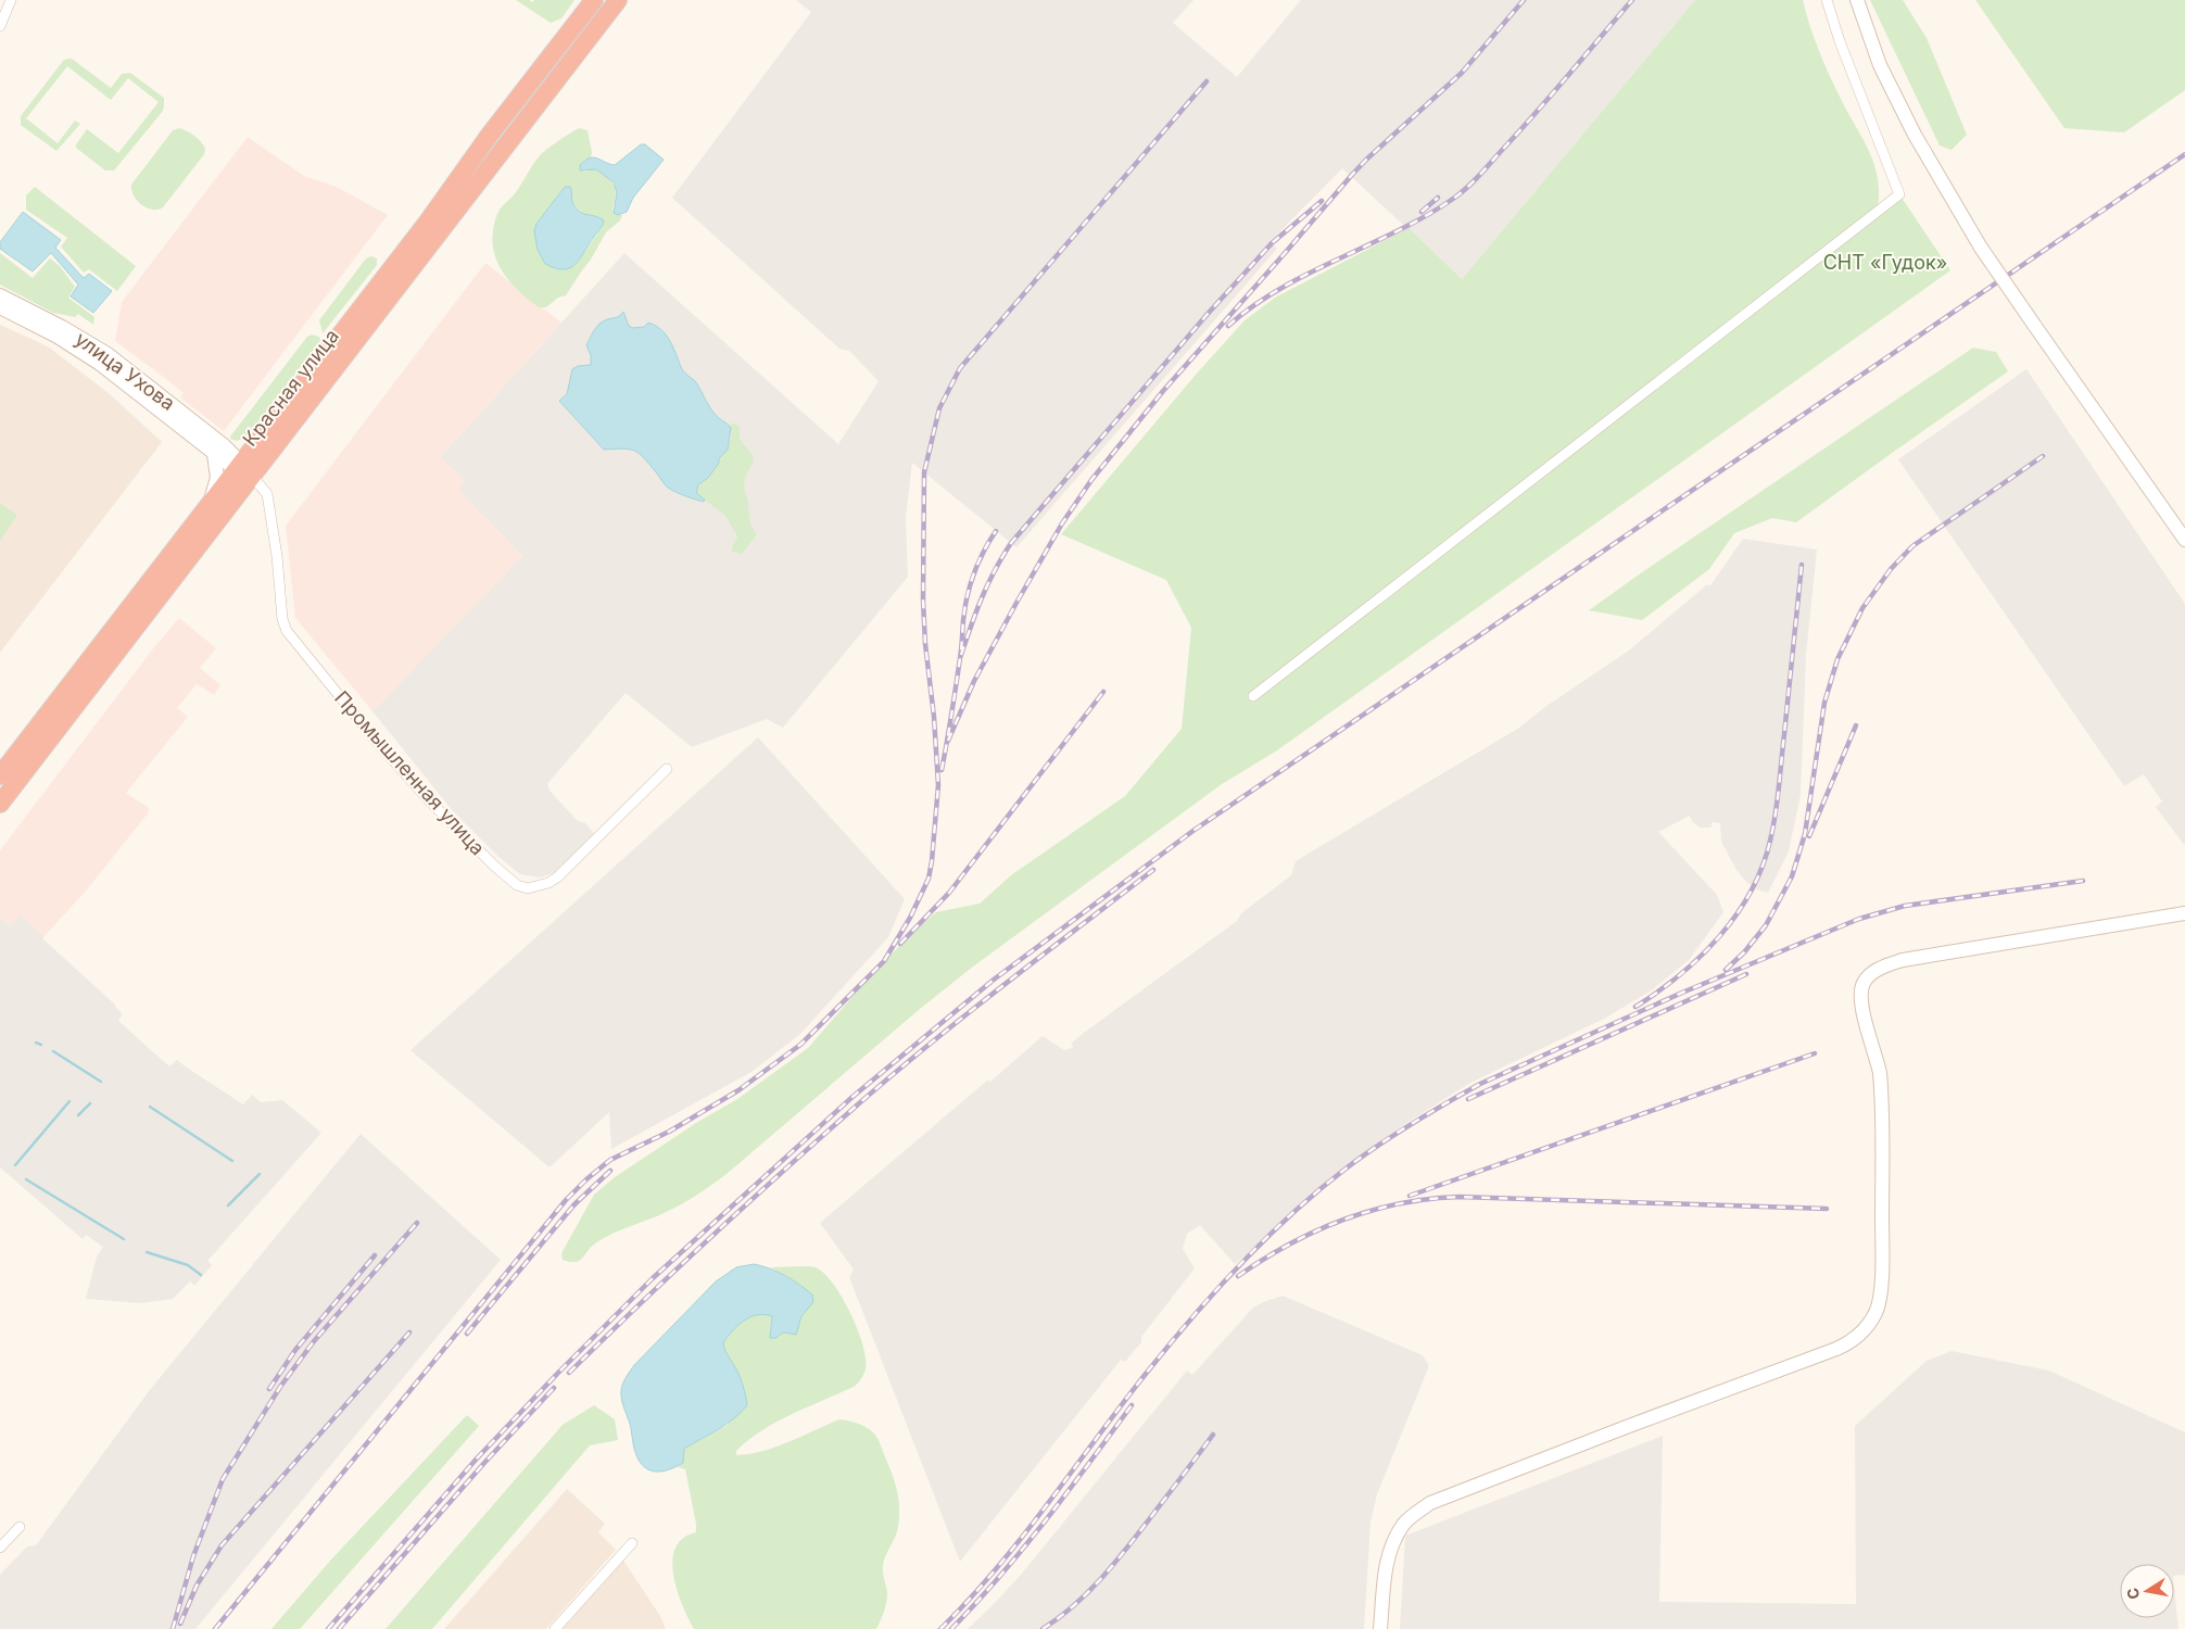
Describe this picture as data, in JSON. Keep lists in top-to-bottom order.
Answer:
{
  "streets": {
    "highway": ["Красная улица"],
    "street": ["улица Ухова", "Промышленная улица"]
  },
  "crossings": [
    ["улица Ухова", "Красная улица"],
    ["улица Ухова", "Промышленная улица"],
    ["Красная улица", "Промышленная улица"]
  ],
  "parks": ["СНТ «Гудок»"],
  "north": "left"
}
